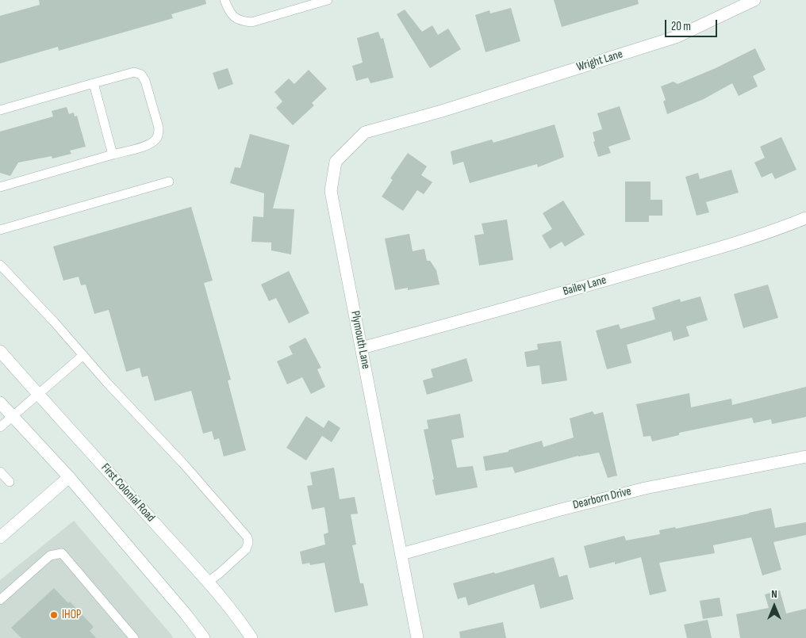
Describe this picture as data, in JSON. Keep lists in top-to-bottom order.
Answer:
{
  "streets": {
    "street": [
      "Wright Lane",
      "Bailey Lane",
      "Plymouth Lane",
      "First Colonial Road",
      "Dearborn Drive"
    ]
  },
  "crossings": [
    ["Wright Lane", "Plymouth Lane"],
    ["Bailey Lane", "Plymouth Lane"],
    ["Plymouth Lane", "Dearborn Drive"]
  ],
  "places": ["IHOP"],
  "scale_bar": "20 m",
  "north": "top"
}
